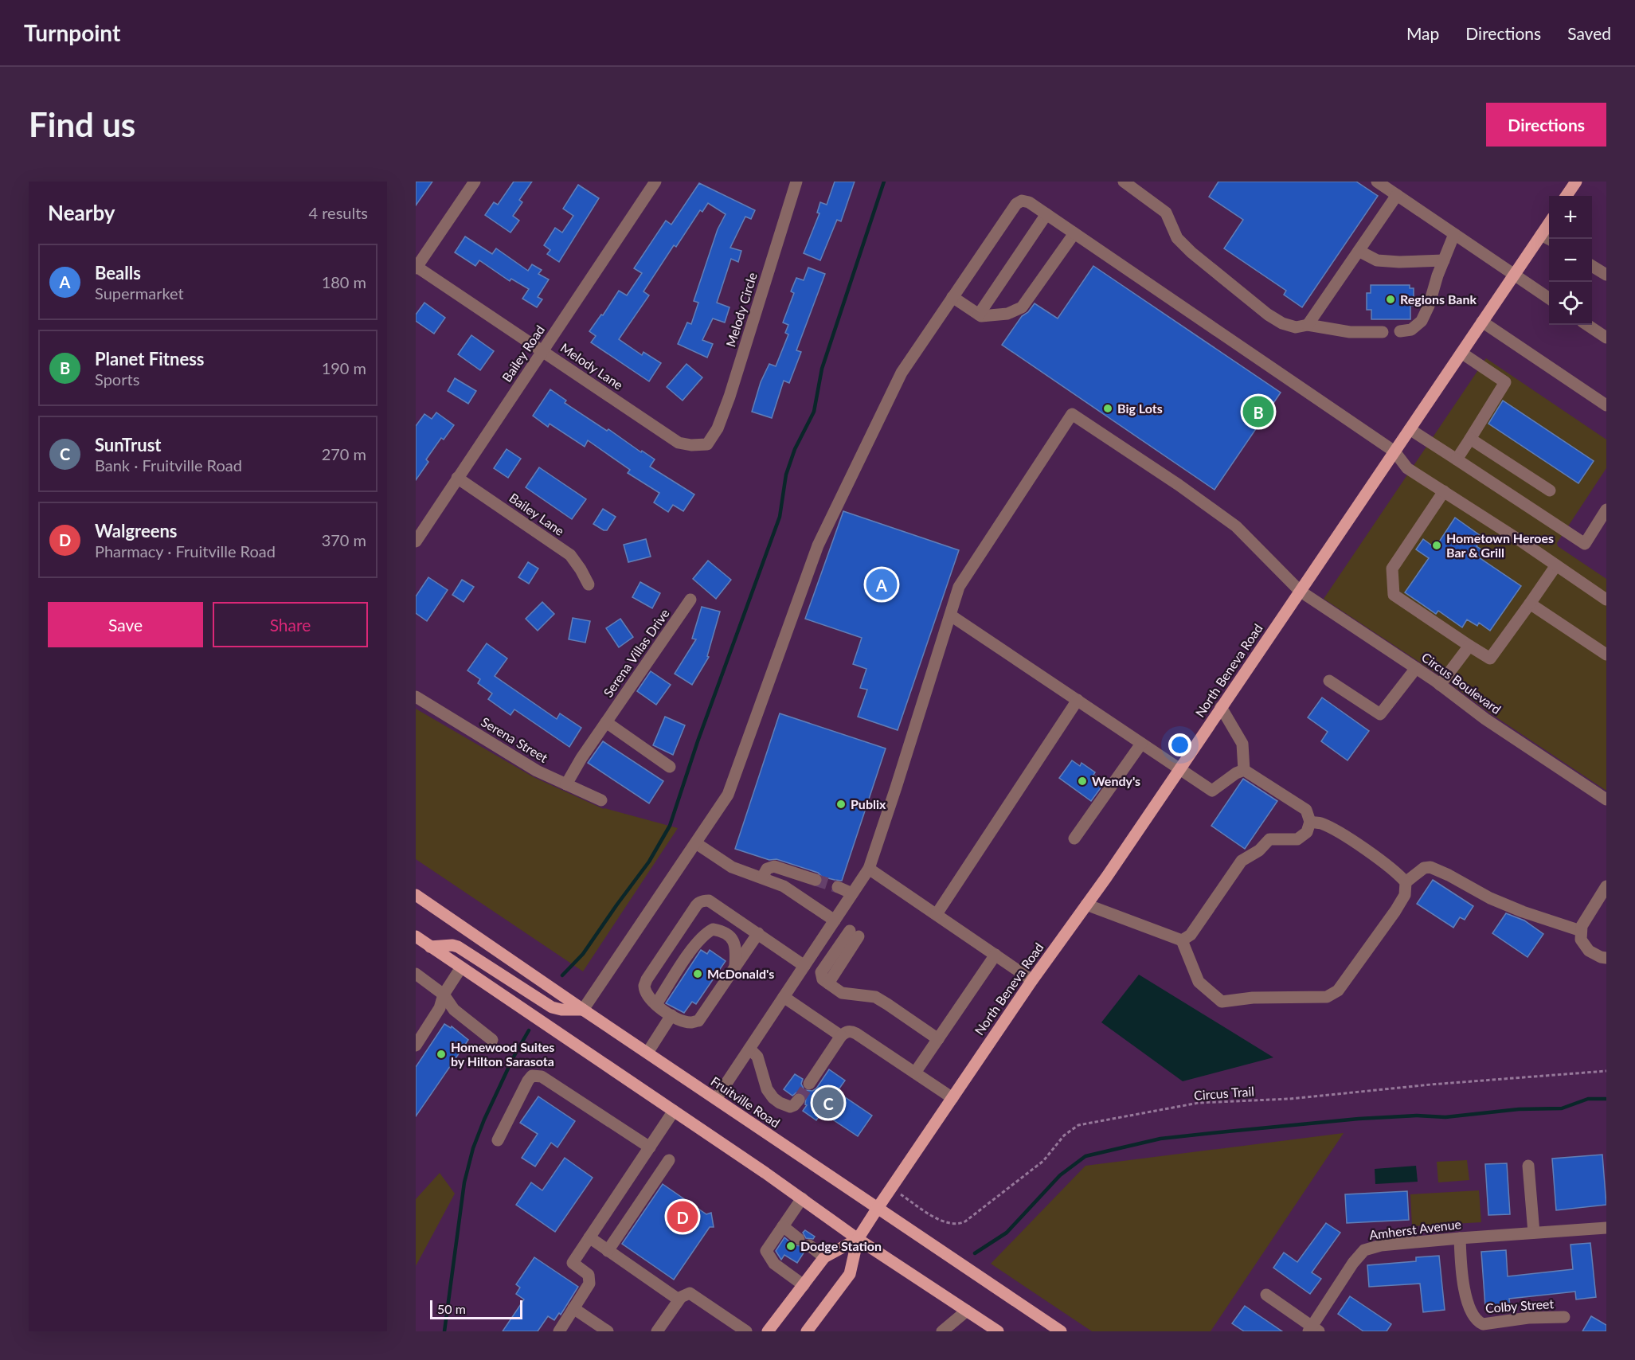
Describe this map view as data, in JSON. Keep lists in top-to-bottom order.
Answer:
{
  "streets": {
    "main road": ["North Beneva Road", "Fruitville Road"],
    "street": [
      "Melody Circle",
      "Bailey Road",
      "Melody Lane",
      "Bailey Lane",
      "Serena Villas Drive",
      "Circus Boulevard",
      "Serena Street",
      "Amherst Avenue",
      "Colby Street"
    ],
    "path": ["Circus Trail"]
  },
  "crossings": [
    ["Melody Circle", "Melody Lane"],
    ["Bailey Road", "Melody Lane"],
    ["Bailey Road", "Bailey Lane"],
    ["Serena Villas Drive", "Serena Street"],
    ["North Beneva Road", "Circus Boulevard"],
    ["North Beneva Road", "Circus Trail"],
    ["North Beneva Road", "Fruitville Road"],
    ["Amherst Avenue", "Colby Street"]
  ],
  "places": [
    "Regions Bank",
    "Big Lots",
    "Hometown Heroes Bar & Grill",
    "Wendy's",
    "Publix",
    "McDonald's",
    "Homewood Suites by Hilton Sarasota",
    "Dodge Station"
  ],
  "scale_bar": "50 m",
  "page": {
    "header": "Turnpoint",
    "nav": ["Map", "Directions", "Saved"],
    "buttons": [
      "Directions",
      ["Save", "Share"]
    ],
    "title": "Find us",
    "heading": ["Nearby", "4 results"],
    "map_buttons": ["+", "−"],
    "list": [
      {
        "mark": "A",
        "name": "Bealls",
        "note": "Supermarket",
        "value": "180 m"
      },
      {
        "mark": "B",
        "name": "Planet Fitness",
        "note": "Sports",
        "value": "190 m"
      },
      {
        "mark": "C",
        "name": "SunTrust",
        "note": "Bank · Fruitville Road",
        "value": "270 m"
      },
      {
        "mark": "D",
        "name": "Walgreens",
        "note": "Pharmacy · Fruitville Road",
        "value": "370 m"
      }
    ],
    "pins": [
      "B",
      "A",
      "C",
      "D"
    ],
    "scale": "50 m"
  }
}
